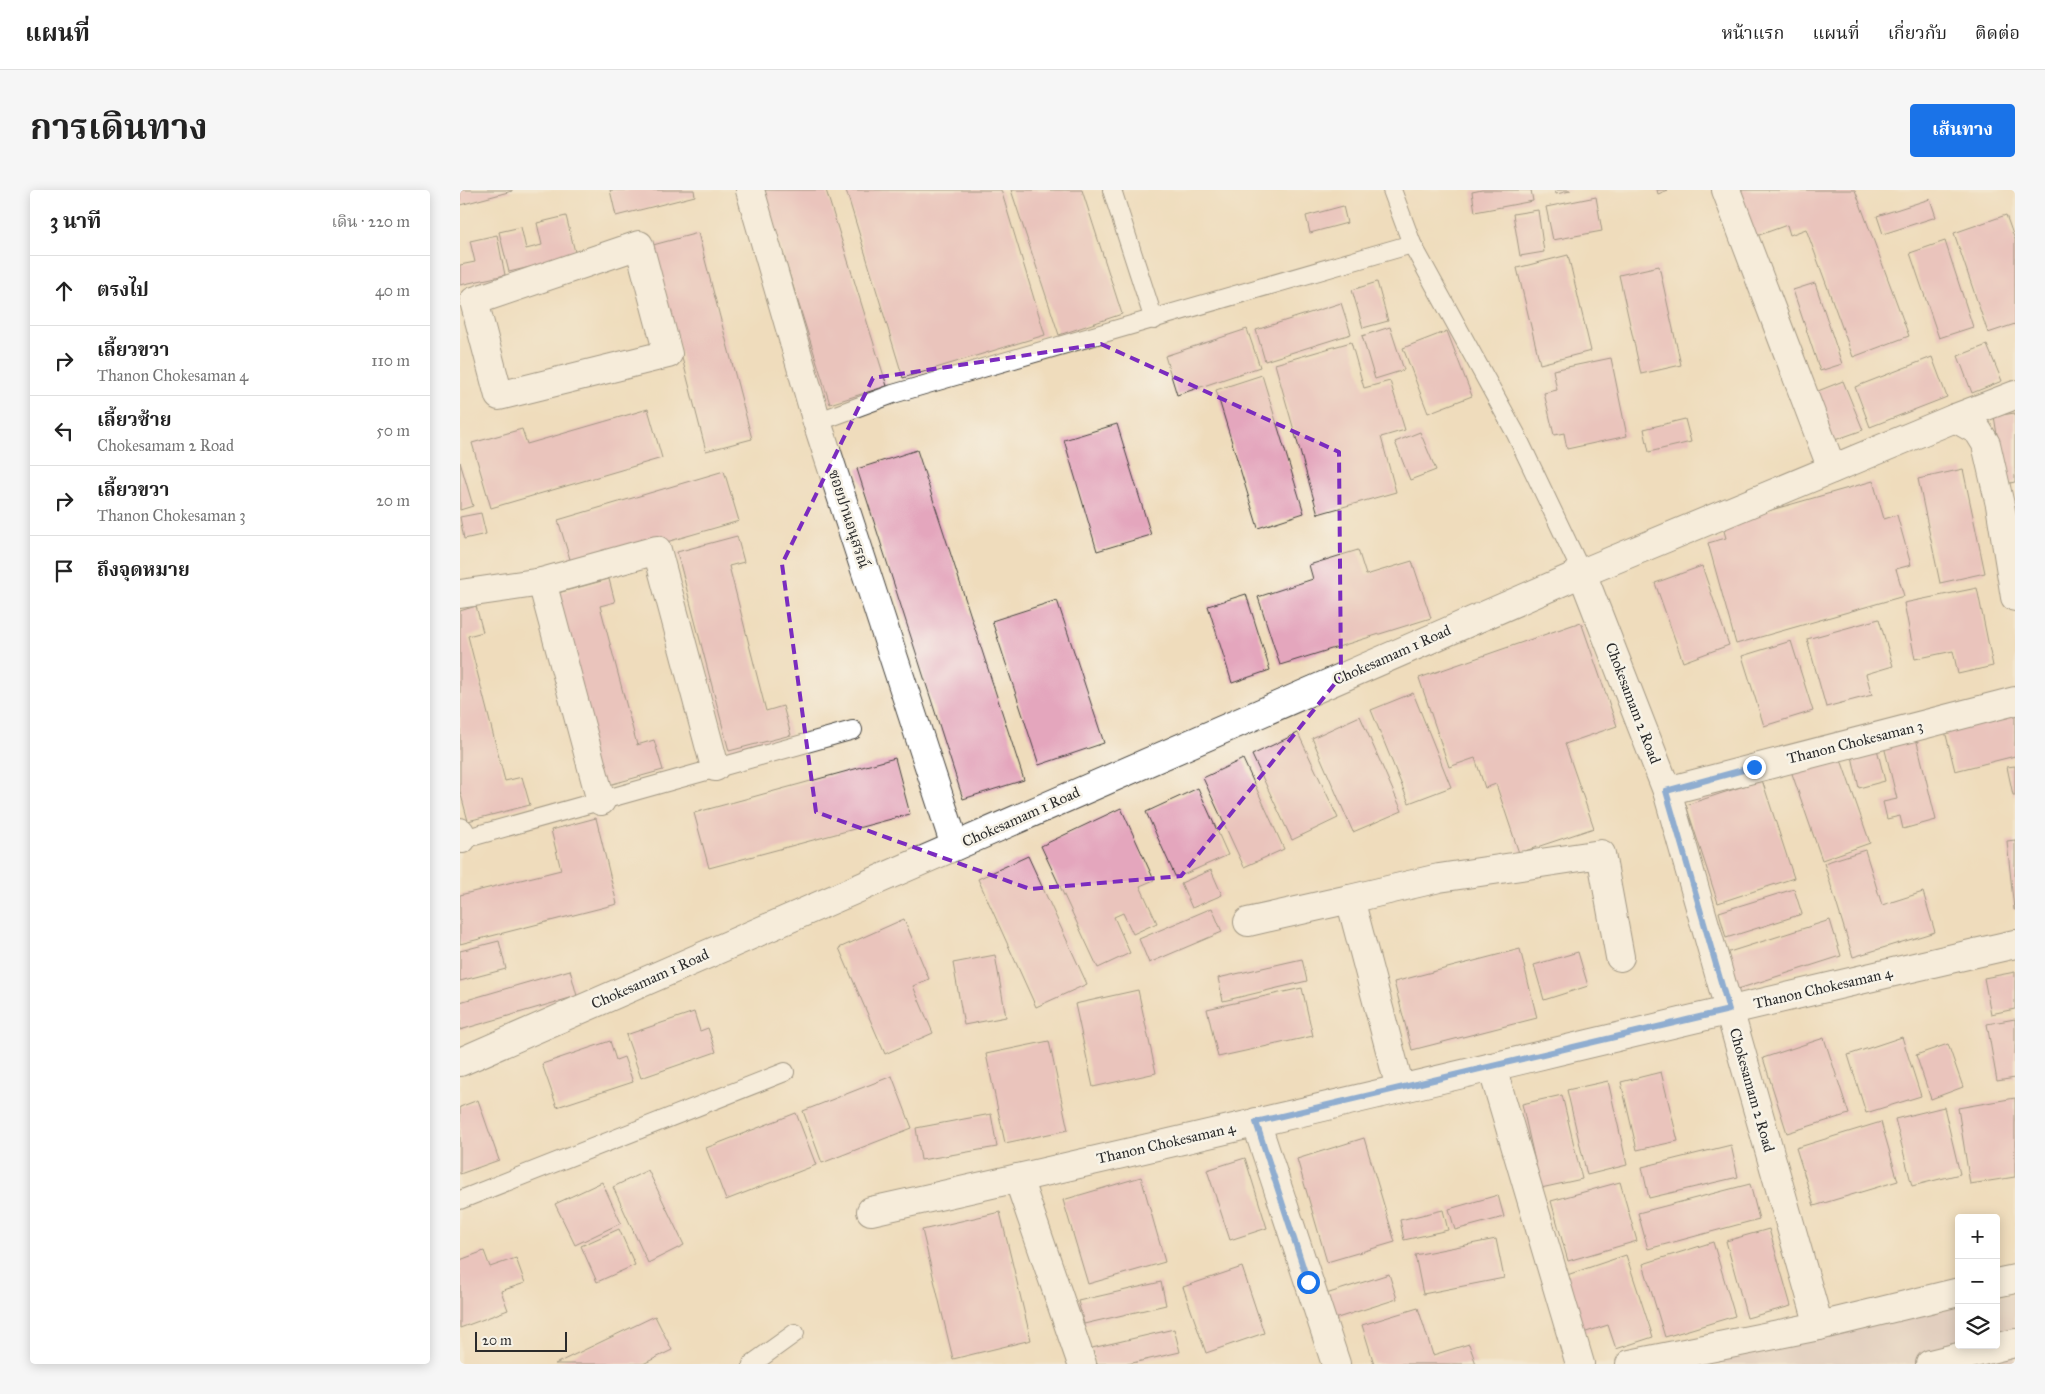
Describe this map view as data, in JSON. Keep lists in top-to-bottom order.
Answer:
{
  "streets": {
    "street": [
      "ซอยปานอนุสรณ์",
      "Chokesamam 1 Road",
      "Chokesamam 2 Road",
      "Thanon Chokesaman 3",
      "Thanon Chokesaman 4"
    ]
  },
  "crossings": [
    ["ซอยปานอนุสรณ์", "Chokesamam 1 Road"],
    ["Chokesamam 1 Road", "Chokesamam 2 Road"],
    ["Chokesamam 2 Road", "Thanon Chokesaman 3"],
    ["Chokesamam 2 Road", "Thanon Chokesaman 4"]
  ],
  "scale_bar": "20 m",
  "page": {
    "header": "แผนที่",
    "nav": [
      "หน้าแรก",
      "แผนที่",
      "เกี่ยวกับ",
      "ติดต่อ"
    ],
    "title": "การเดินทาง",
    "buttons": "เส้นทาง",
    "heading": ["3 นาที", "เดิน · 220 m"],
    "list": [
      ["ตรงไป", "40 m"],
      ["เลี้ยวขวา", "Thanon Chokesaman 4", "110 m"],
      ["เลี้ยวซ้าย", "Chokesamam 2 Road", "50 m"],
      ["เลี้ยวขวา", "Thanon Chokesaman 3", "20 m"],
      "ถึงจุดหมาย"
    ],
    "map_buttons": ["+", "−"],
    "scale": "20 m"
  }
}
